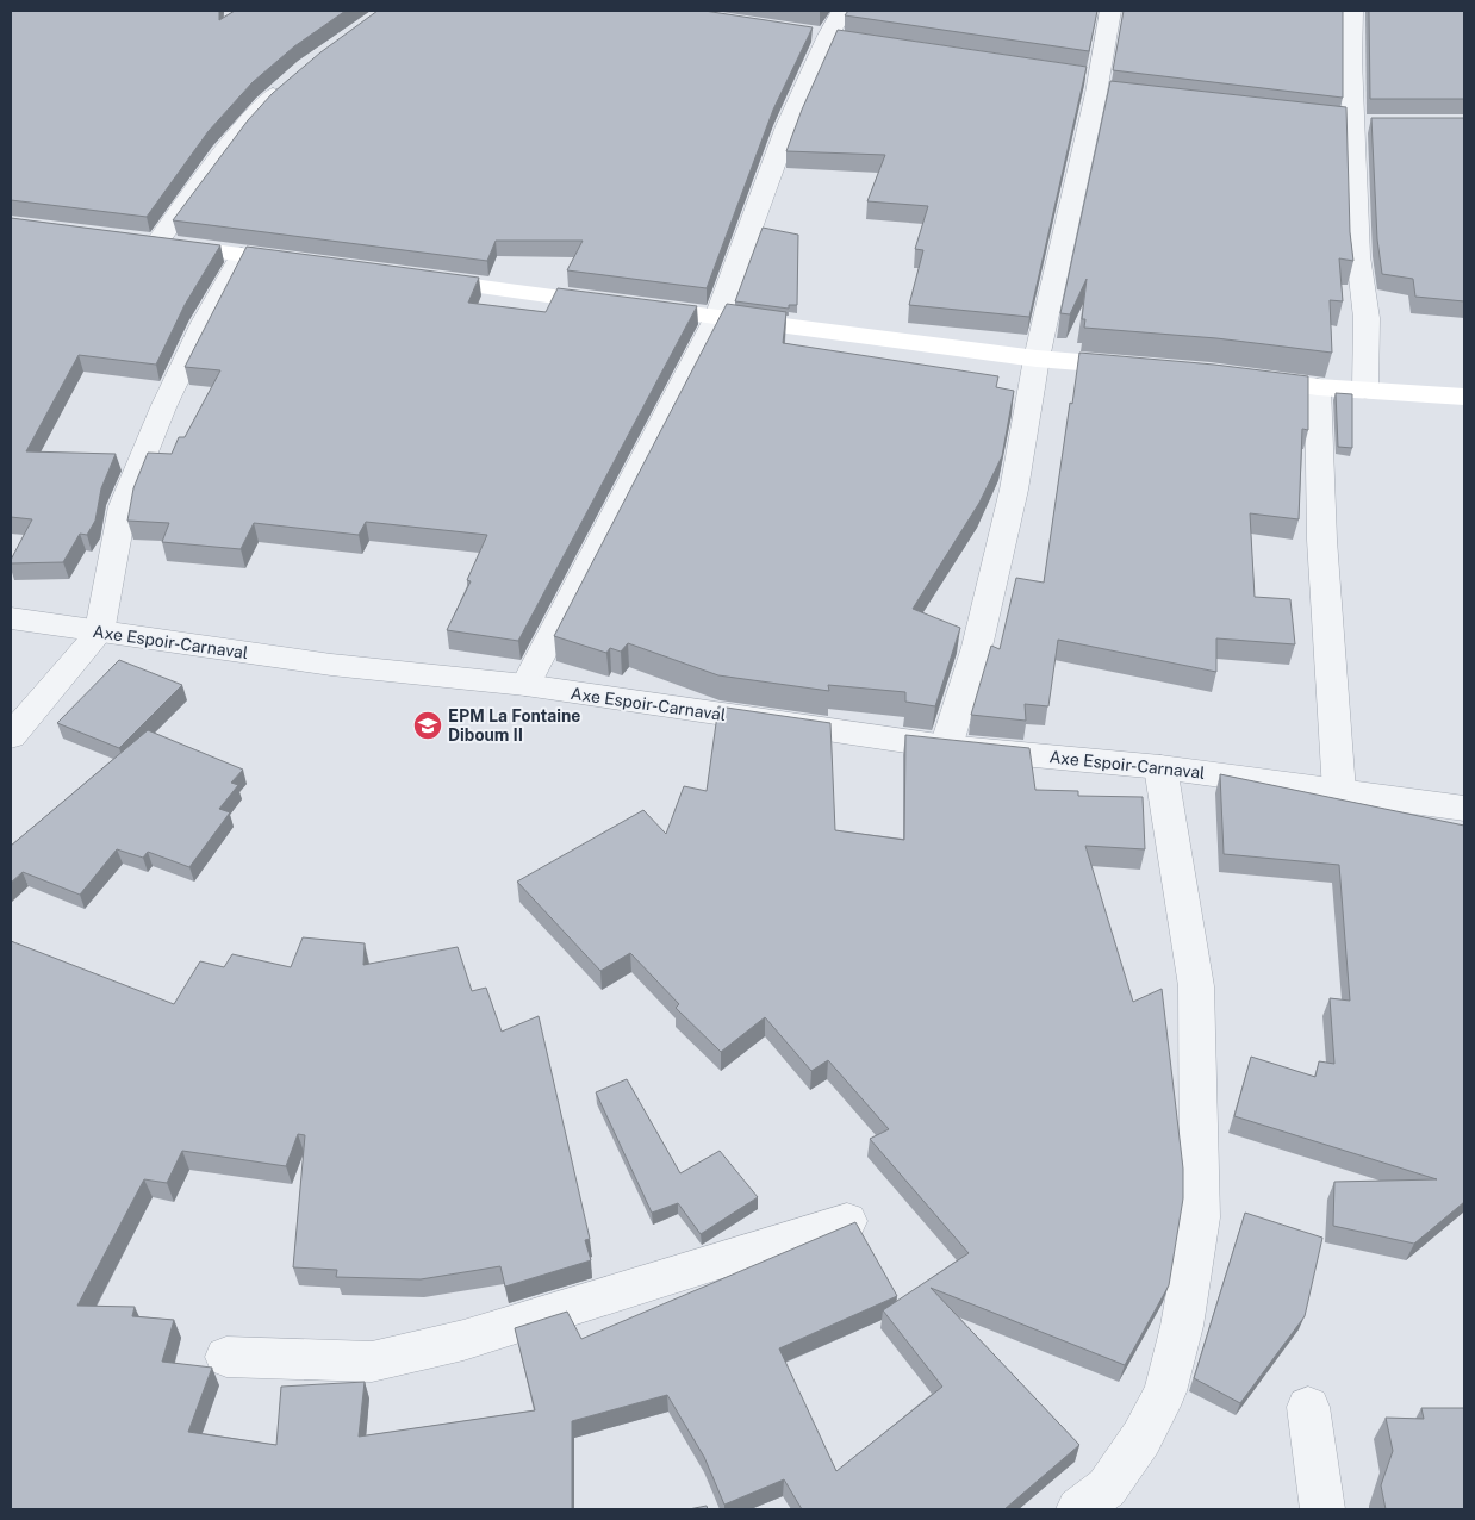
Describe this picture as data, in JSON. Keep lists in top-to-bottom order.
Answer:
{
  "streets": {
    "street": ["Axe Espoir-Carnaval"]
  },
  "places": {
    "school or university": ["EPM La Fontaine Diboum II"]
  }
}
